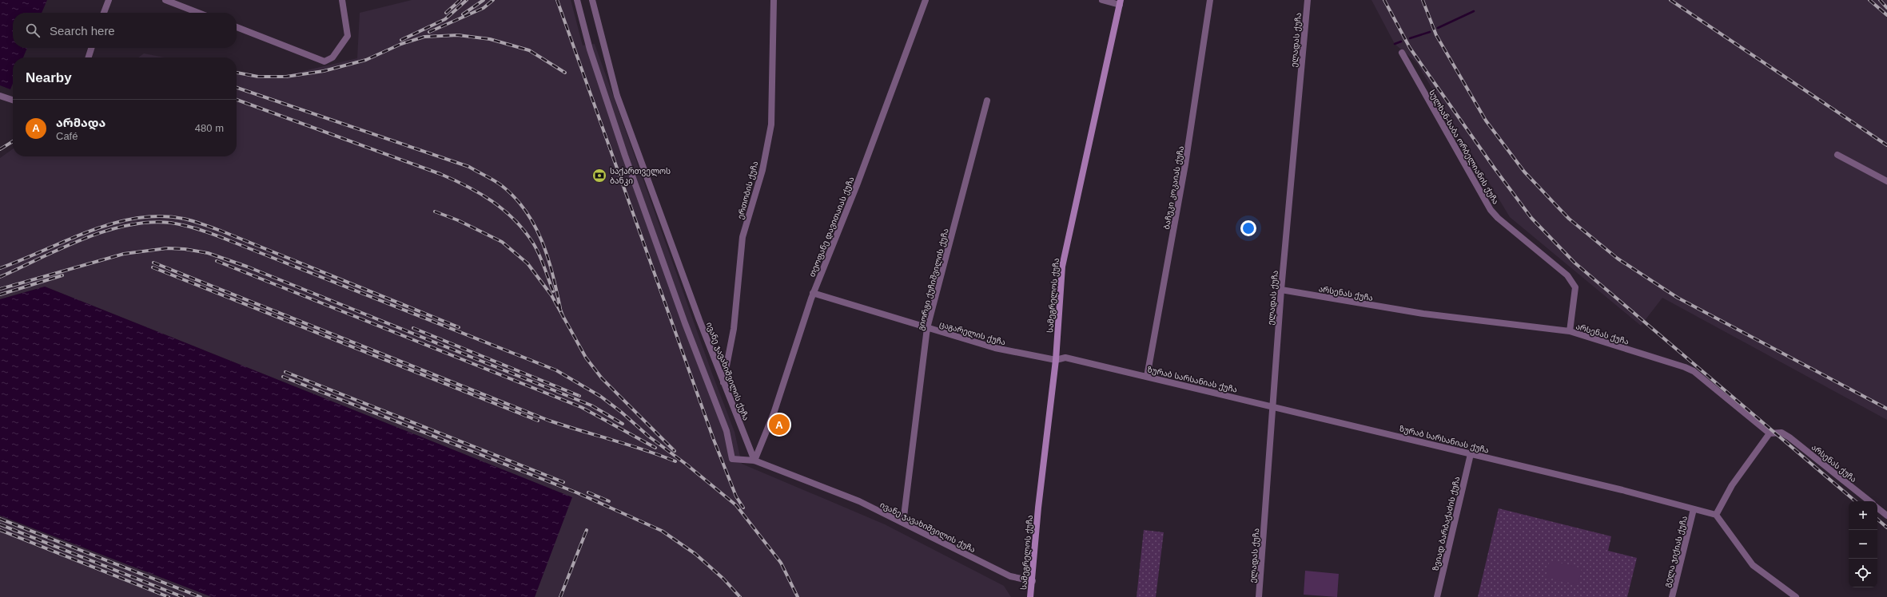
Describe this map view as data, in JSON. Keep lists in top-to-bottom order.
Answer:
{
  "streets": {
    "main road": ["სამეგრელოს ქუჩა"],
    "street": [
      "ელადას ქუჩა",
      "სულხან-საბა ორბელიანის ქუჩა",
      "ბაჩუკი კოკაიას ქუჩა",
      "ერთობის ქუჩა",
      "თეოფანე დავითაიას ქუჩა",
      "გიორგი ქუჩიშვილის ქუჩა",
      "არსენას ქუჩა",
      "ცაგარელის ქუჩა",
      "ივანე ჯავახიშვილის ქუჩა",
      "ზურაბ სარსანიას ქუჩა",
      "ზვიად ბარბაქაძის ქუჩა",
      "გელა ჯიქიას ქუჩა"
    ]
  },
  "crossings": [
    ["ელადას ქუჩა", "არსენას ქუჩა"],
    ["ელადას ქუჩა", "ზურაბ სარსანიას ქუჩა"],
    ["სულხან-საბა ორბელიანის ქუჩა", "არსენას ქუჩა"],
    ["ბაჩუკი კოკაიას ქუჩა", "ზურაბ სარსანიას ქუჩა"],
    ["ერთობის ქუჩა", "ივანე ჯავახიშვილის ქუჩა"],
    ["თეოფანე დავითაიას ქუჩა", "ცაგარელის ქუჩა"],
    ["თეოფანე დავითაიას ქუჩა", "ივანე ჯავახიშვილის ქუჩა"],
    ["გიორგი ქუჩიშვილის ქუჩა", "ცაგარელის ქუჩა"],
    ["გიორგი ქუჩიშვილის ქუჩა", "ივანე ჯავახიშვილის ქუჩა"],
    ["სამეგრელოს ქუჩა", "ცაგარელის ქუჩა"],
    ["სამეგრელოს ქუჩა", "ივანე ჯავახიშვილის ქუჩა"],
    ["სამეგრელოს ქუჩა", "ზურაბ სარსანიას ქუჩა"],
    ["ცაგარელის ქუჩა", "ზურაბ სარსანიას ქუჩა"],
    ["ზურაბ სარსანიას ქუჩა", "ზვიად ბარბაქაძის ქუჩა"],
    ["ზურაბ სარსანიას ქუჩა", "გელა ჯიქიას ქუჩა"]
  ],
  "places": {
    "bank": ["საქართველოს ბანკი"]
  },
  "page": {
    "search": "Search here",
    "heading": "Nearby",
    "list": [
      {
        "mark": "A",
        "name": "არმადა",
        "note": "Café",
        "value": "480 m"
      }
    ],
    "pins": "A",
    "map_buttons": ["+", "−"]
  }
}
